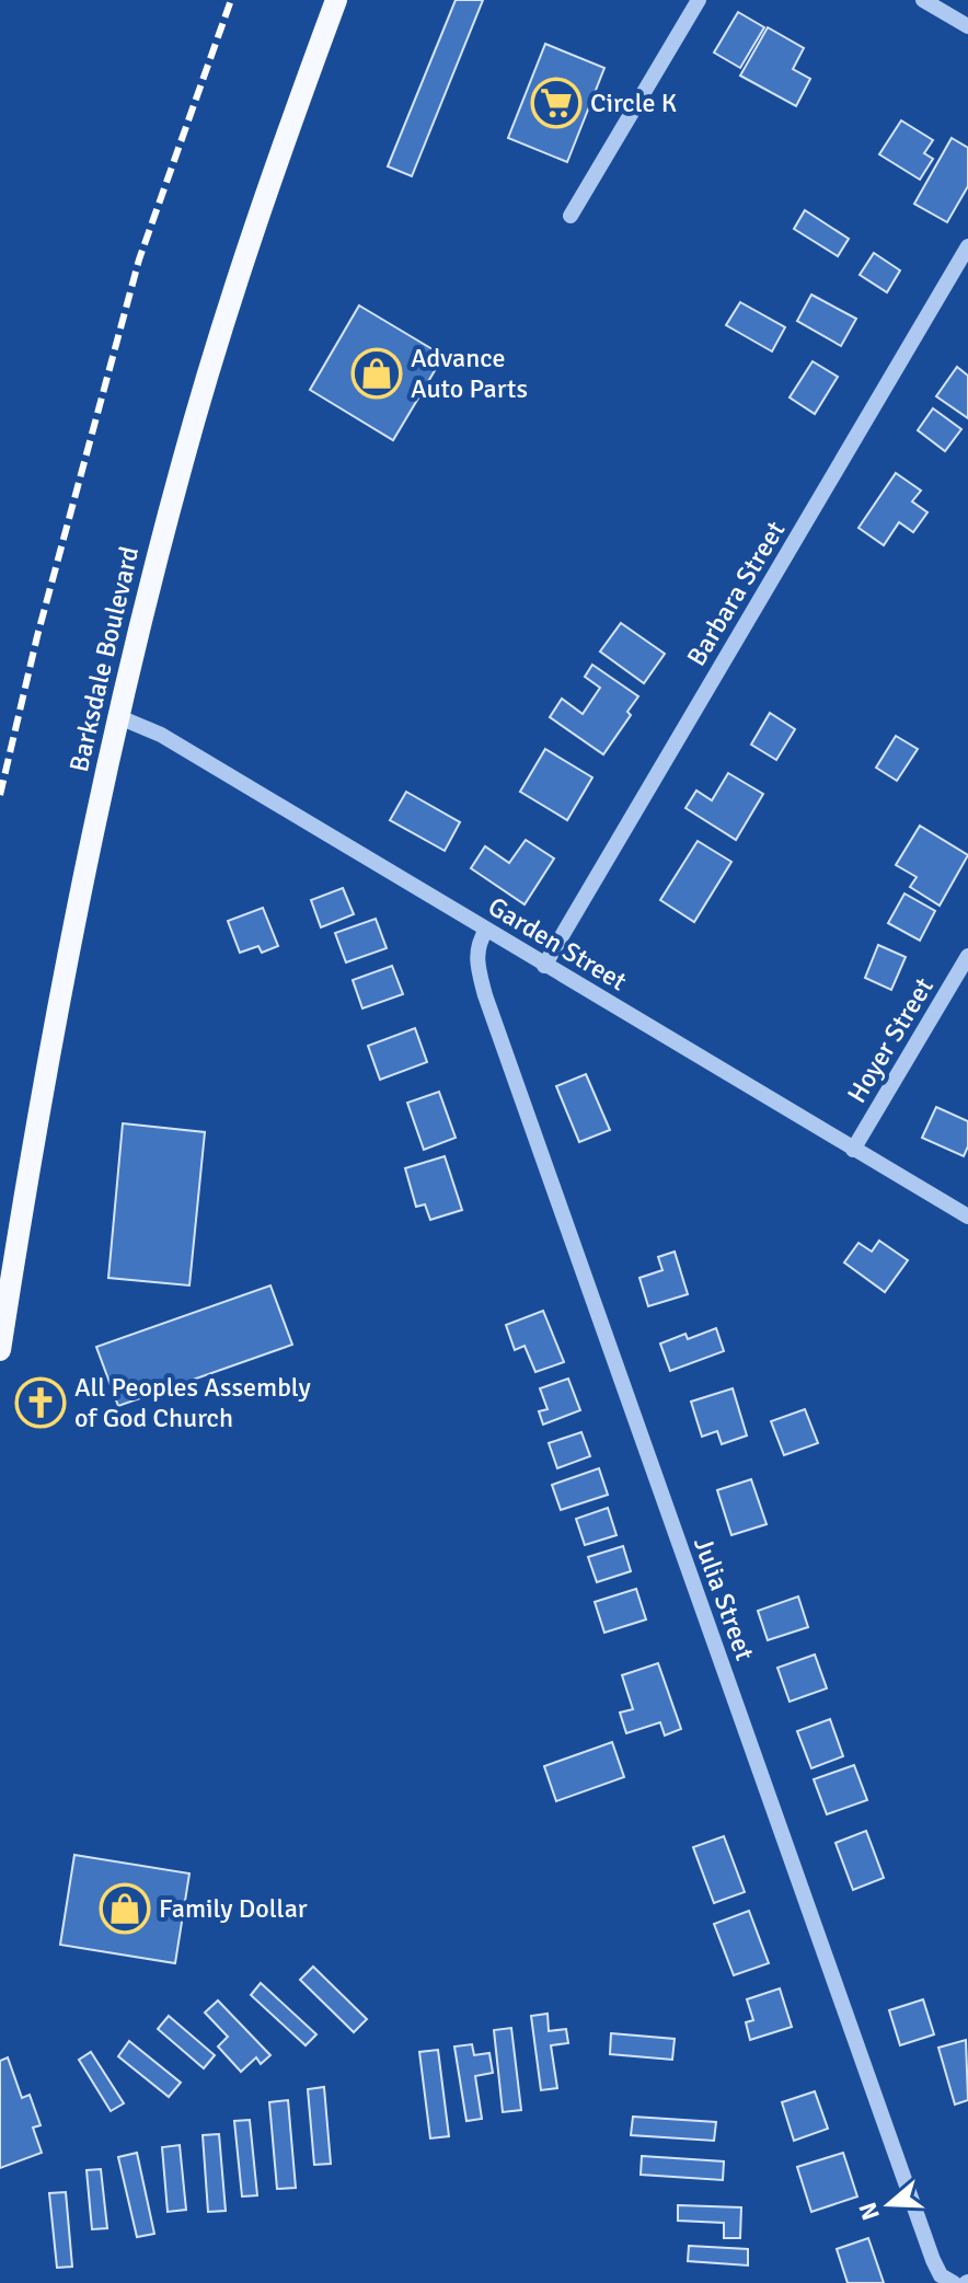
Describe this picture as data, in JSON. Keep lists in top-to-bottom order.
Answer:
{
  "streets": {
    "main road": ["Barksdale Boulevard"],
    "street": [
      "Barbara Street",
      "Garden Street",
      "Hoyer Street",
      "Julia Street"
    ]
  },
  "crossings": [
    ["Barbara Street", "Garden Street"],
    ["Barksdale Boulevard", "Garden Street"],
    ["Garden Street", "Hoyer Street"],
    ["Garden Street", "Julia Street"]
  ],
  "places": {
    "supermarket": ["Circle K"],
    "shop": ["Advance Auto Parts", "Family Dollar"],
    "church": ["All Peoples Assembly of God Church"]
  },
  "north": "left"
}
